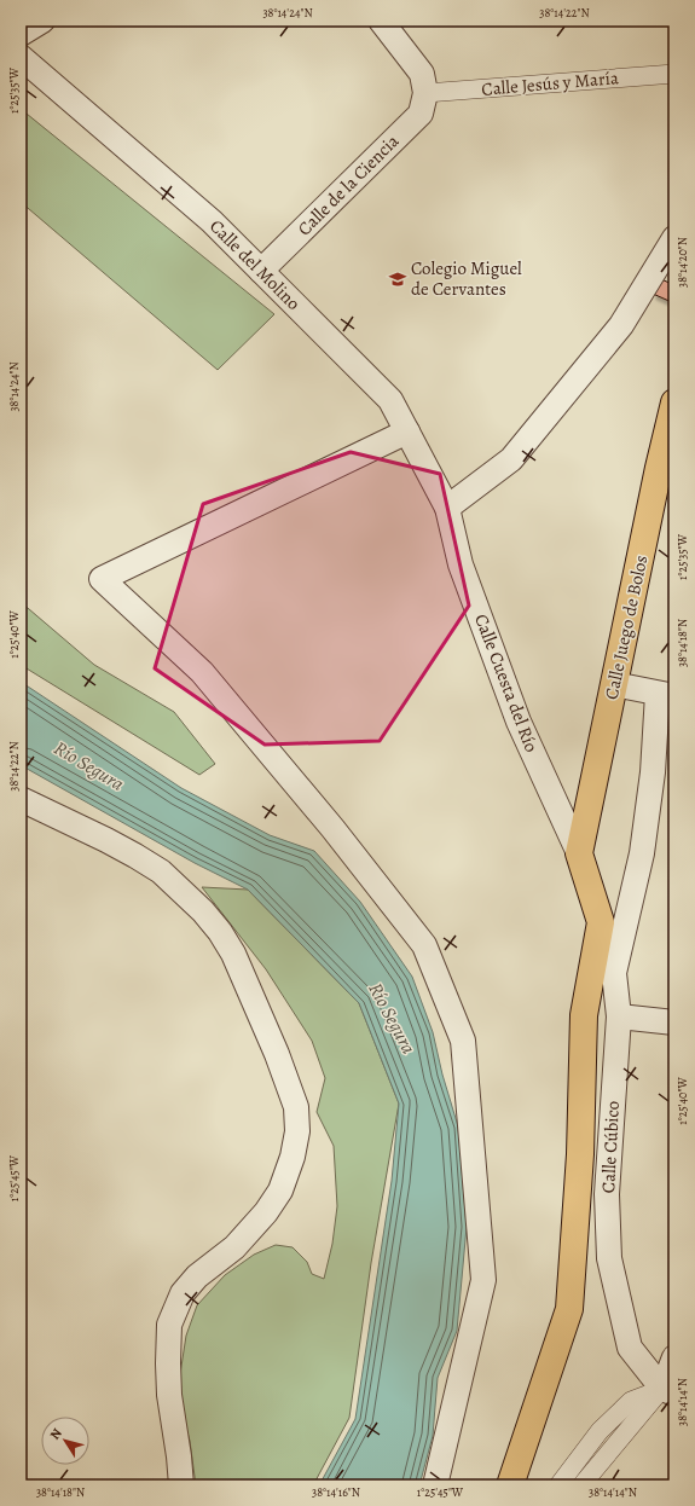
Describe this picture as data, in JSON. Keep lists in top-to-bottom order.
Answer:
{
  "streets": {
    "main road": ["Calle Juego de Bolos"],
    "street": [
      "Calle Jesús y María",
      "Calle de la Ciencia",
      "Calle del Molino",
      "Calle Cuesta del Río",
      "Calle Cúbico"
    ]
  },
  "crossings": [
    ["Calle Jesús y María", "Calle de la Ciencia"],
    ["Calle de la Ciencia", "Calle del Molino"],
    ["Calle del Molino", "Calle Cuesta del Río"],
    ["Calle Juego de Bolos", "Calle Cuesta del Río"]
  ],
  "water": ["Río Segura"],
  "places": {
    "school or university": ["Colegio Miguel de Cervantes"]
  },
  "north": "top left",
  "coordinates": [
    "38°14'24\"N",
    "38°14'22\"N",
    "1°25'35\"W",
    "38°14'20\"N",
    "1°25'40\"W",
    "38°14'18\"N",
    "1°25'45\"W",
    "38°14'14\"N",
    "38°14'16\"N"
  ]
}
